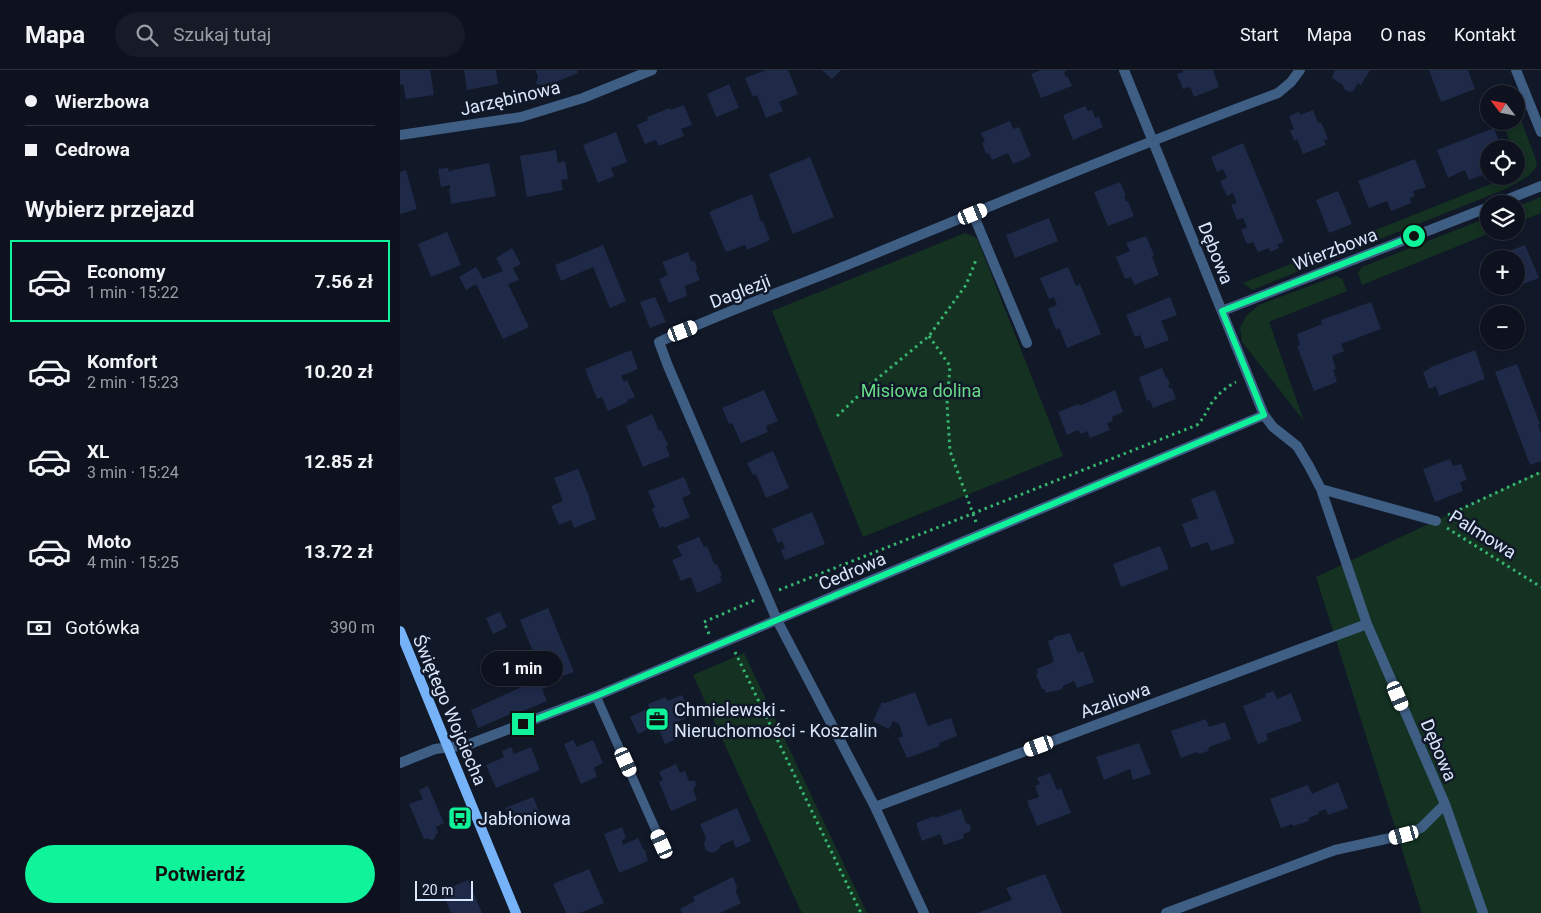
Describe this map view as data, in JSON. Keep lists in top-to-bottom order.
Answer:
{
  "streets": {
    "street": [
      "Jarzębinowa",
      "Wierzbowa",
      "Dębowa",
      "Daglezji",
      "Cedrowa",
      "Azaliowa",
      "Świętego Wojciecha"
    ],
    "path": ["Palmowa"]
  },
  "crossings": [
    ["Wierzbowa", "Dębowa"],
    ["Dębowa", "Daglezji"],
    ["Dębowa", "Cedrowa"],
    ["Dębowa", "Azaliowa"],
    ["Daglezji", "Cedrowa"],
    ["Cedrowa", "Świętego Wojciecha"]
  ],
  "parks": ["Misiowa dolina"],
  "places": {
    "office": ["Chmielewski - Nieruchomości - Koszalin"],
    "bus stop": ["Jabłoniowa"]
  },
  "scale_bar": "20 m",
  "north": "top left",
  "page": {
    "header": "Mapa",
    "search": "Szukaj tutaj",
    "nav": [
      "Start",
      "Mapa",
      "O nas",
      "Kontakt"
    ],
    "banner": ["Wierzbowa", "Cedrowa"],
    "map_buttons": ["+", "−"],
    "heading": "Wybierz przejazd",
    "list": [
      {
        "name": "Economy",
        "note": "1 min · 15:22",
        "value": "7.56 zł"
      },
      {
        "name": "Komfort",
        "note": "2 min · 15:23",
        "value": "10.20 zł"
      },
      {
        "name": "XL",
        "note": "3 min · 15:24",
        "value": "12.85 zł"
      },
      {
        "name": "Moto",
        "note": "4 min · 15:25",
        "value": "13.72 zł"
      }
    ],
    "pay": ["Gotówka", "390 m"],
    "bubble": "1 min",
    "buttons": "Potwierdź",
    "scale": "20 m"
  }
}
